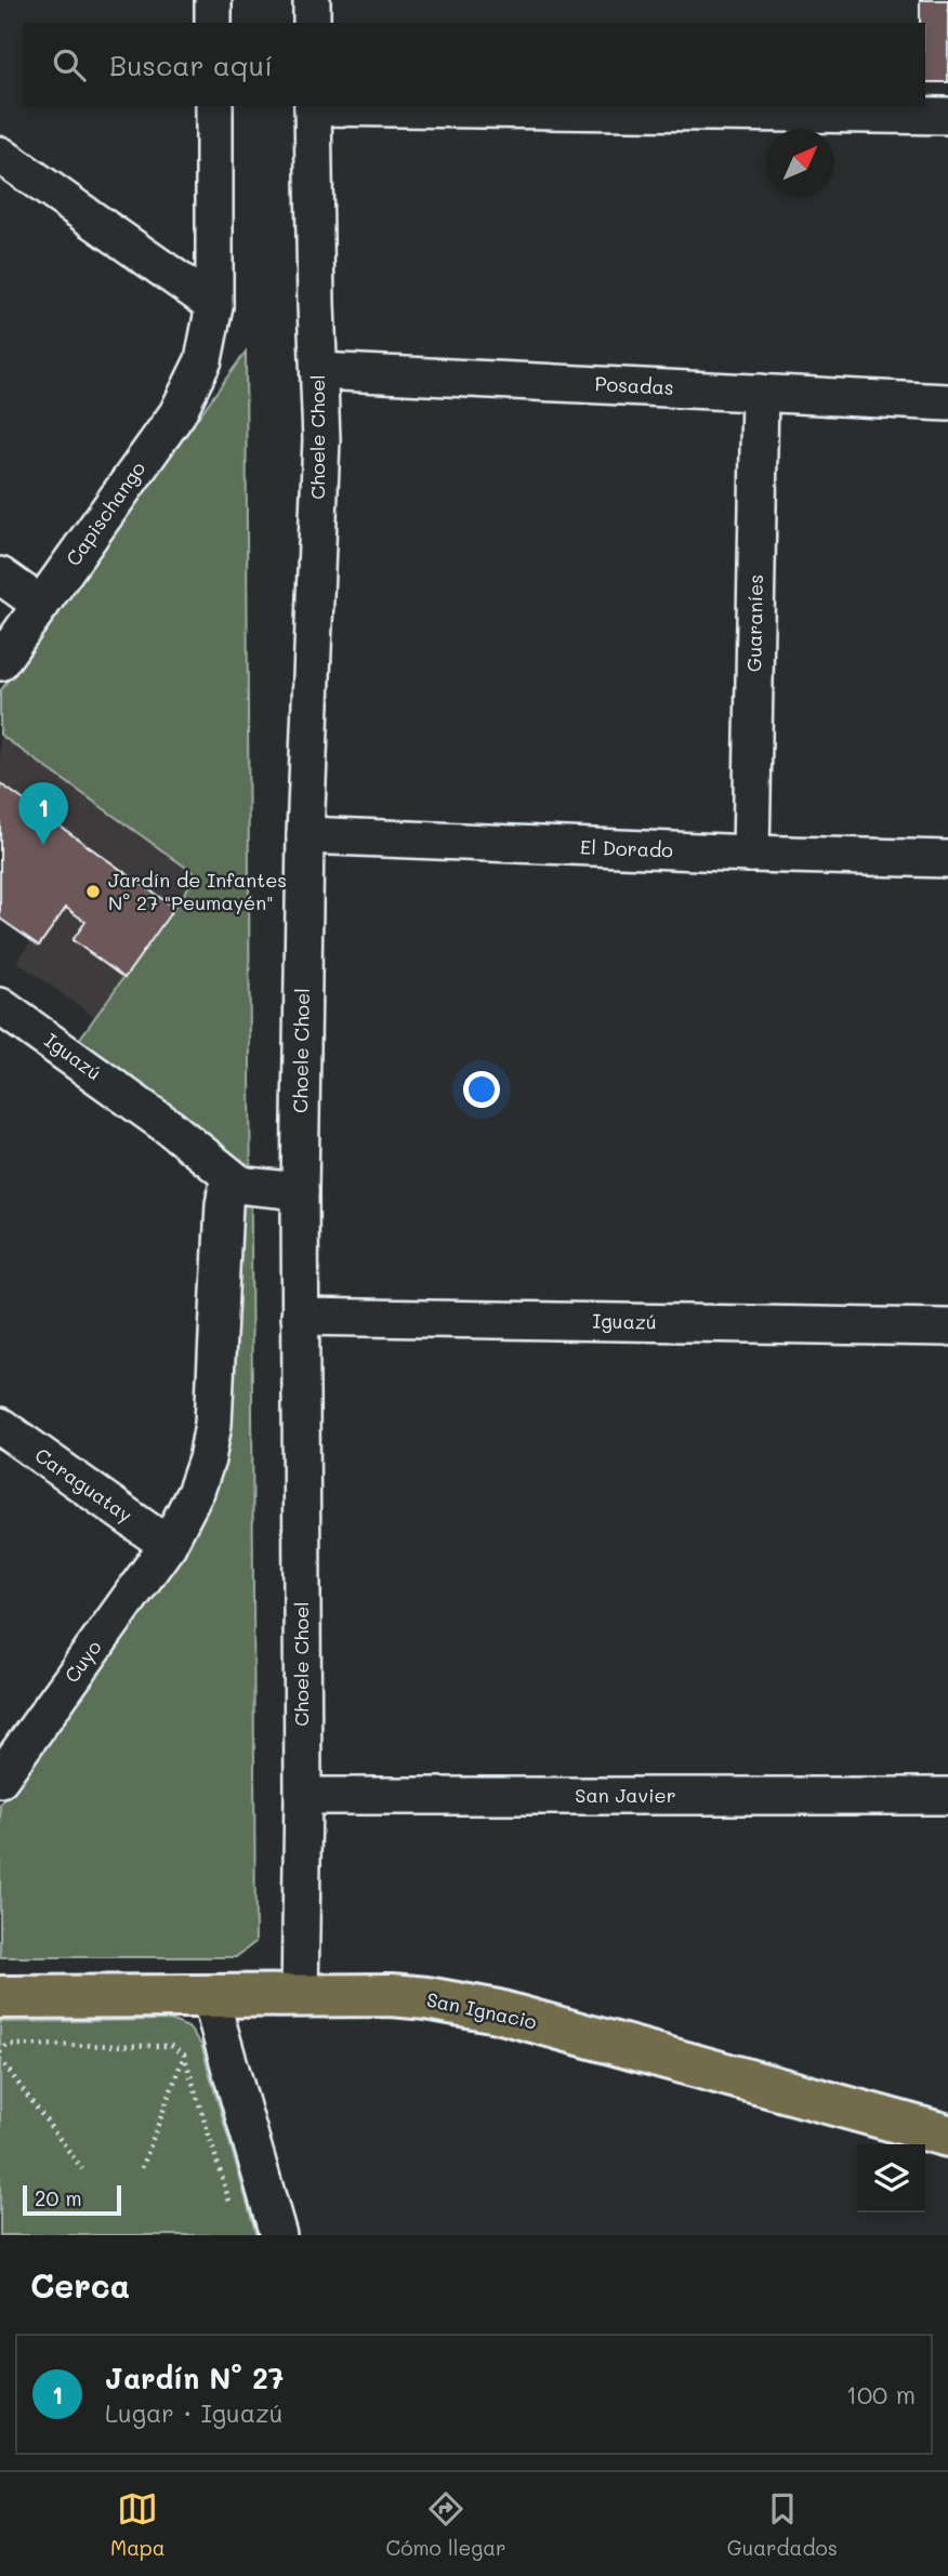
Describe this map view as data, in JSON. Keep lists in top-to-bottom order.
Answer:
{
  "streets": {
    "main road": ["San Ignacio"],
    "street": [
      "Posadas",
      "Choele Choel",
      "Capischango",
      "Guaraníes",
      "El Dorado",
      "Iguazú",
      "Caraguatay",
      "Cuyo",
      "San Javier"
    ]
  },
  "crossings": [
    ["Posadas", "Choele Choel"],
    ["Posadas", "Guaraníes"],
    ["Choele Choel", "El Dorado"],
    ["Choele Choel", "Iguazú"],
    ["Choele Choel", "San Javier"],
    ["Choele Choel", "San Ignacio"],
    ["Guaraníes", "El Dorado"],
    ["Caraguatay", "Cuyo"]
  ],
  "places": ["Jardín de Infantes N° 27 \"Peumayén\""],
  "scale_bar": "20 m",
  "north": "top right",
  "page": {
    "search": "Buscar aquí",
    "pins": "1",
    "scale": "20 m",
    "heading": "Cerca",
    "list": [
      {
        "mark": "1",
        "name": "Jardín N° 27",
        "note": "Lugar · Iguazú",
        "value": "100 m"
      }
    ],
    "nav": ["Mapa", "Cómo llegar", "Guardados"]
  }
}
